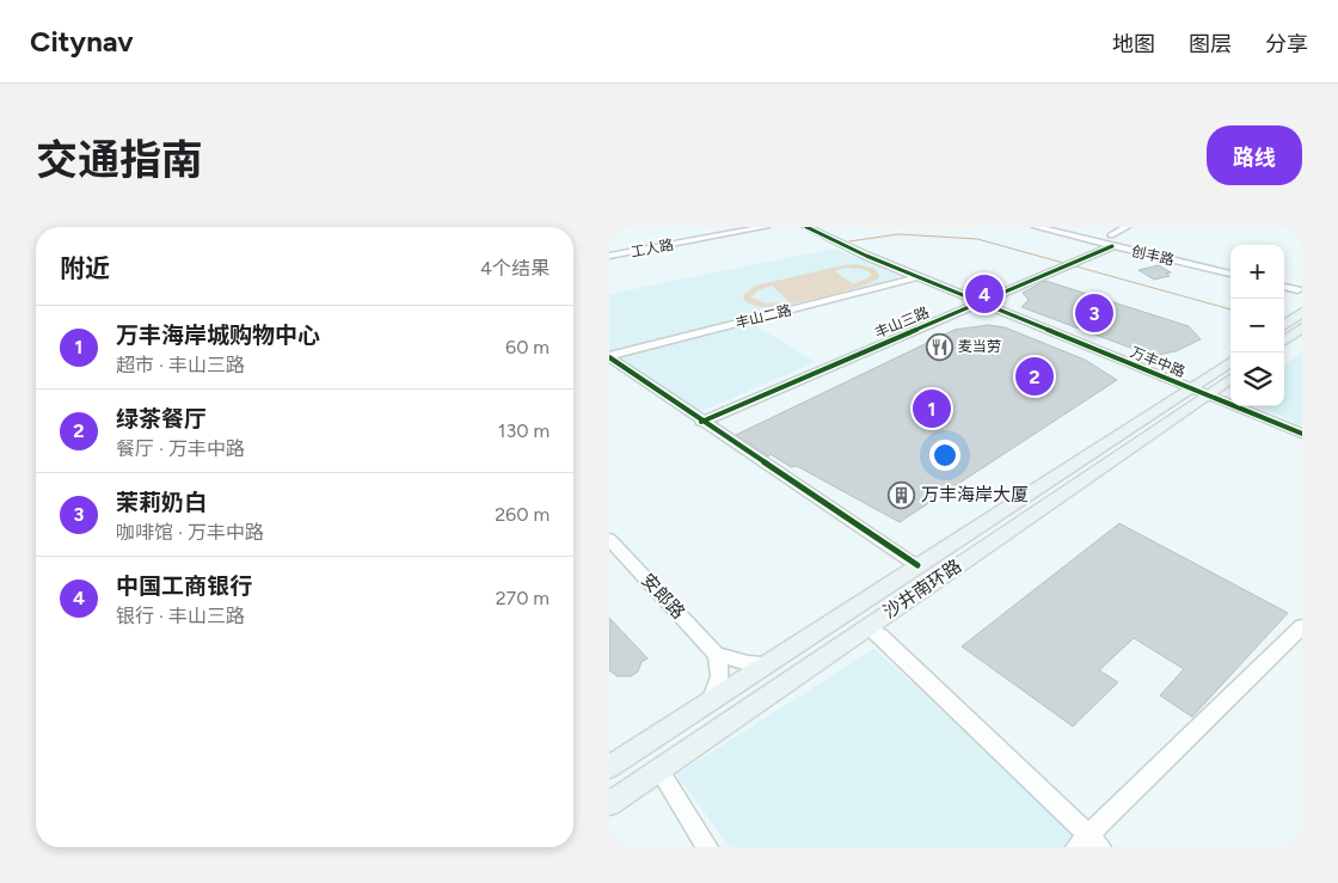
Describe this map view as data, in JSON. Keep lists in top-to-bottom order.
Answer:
{
  "streets": {
    "main road": ["沙井南环路"],
    "street": [
      "工人路",
      "创丰路",
      "丰山二路",
      "丰山三路",
      "万丰中路",
      "安郎路"
    ]
  },
  "crossings": [
    ["创丰路", "丰山三路"],
    ["丰山二路", "万丰中路"],
    ["丰山三路", "万丰中路"],
    ["万丰中路", "沙井南环路"]
  ],
  "places": {
    "restaurant": ["麦当劳"],
    "building": ["万丰海岸大厦"]
  },
  "page": {
    "header": "Citynav",
    "nav": ["地图", "图层", "分享"],
    "title": "交通指南",
    "buttons": "路线",
    "heading": ["附近", "4个结果"],
    "map_buttons": ["+", "−"],
    "pins": [
      "4",
      "3",
      "2",
      "1"
    ],
    "list": [
      {
        "mark": "1",
        "name": "万丰海岸城购物中心",
        "note": "超市 · 丰山三路",
        "value": "60 m"
      },
      {
        "mark": "2",
        "name": "绿茶餐厅",
        "note": "餐厅 · 万丰中路",
        "value": "130 m"
      },
      {
        "mark": "3",
        "name": "茉莉奶白",
        "note": "咖啡馆 · 万丰中路",
        "value": "260 m"
      },
      {
        "mark": "4",
        "name": "中国工商银行",
        "note": "银行 · 丰山三路",
        "value": "270 m"
      }
    ]
  }
}
